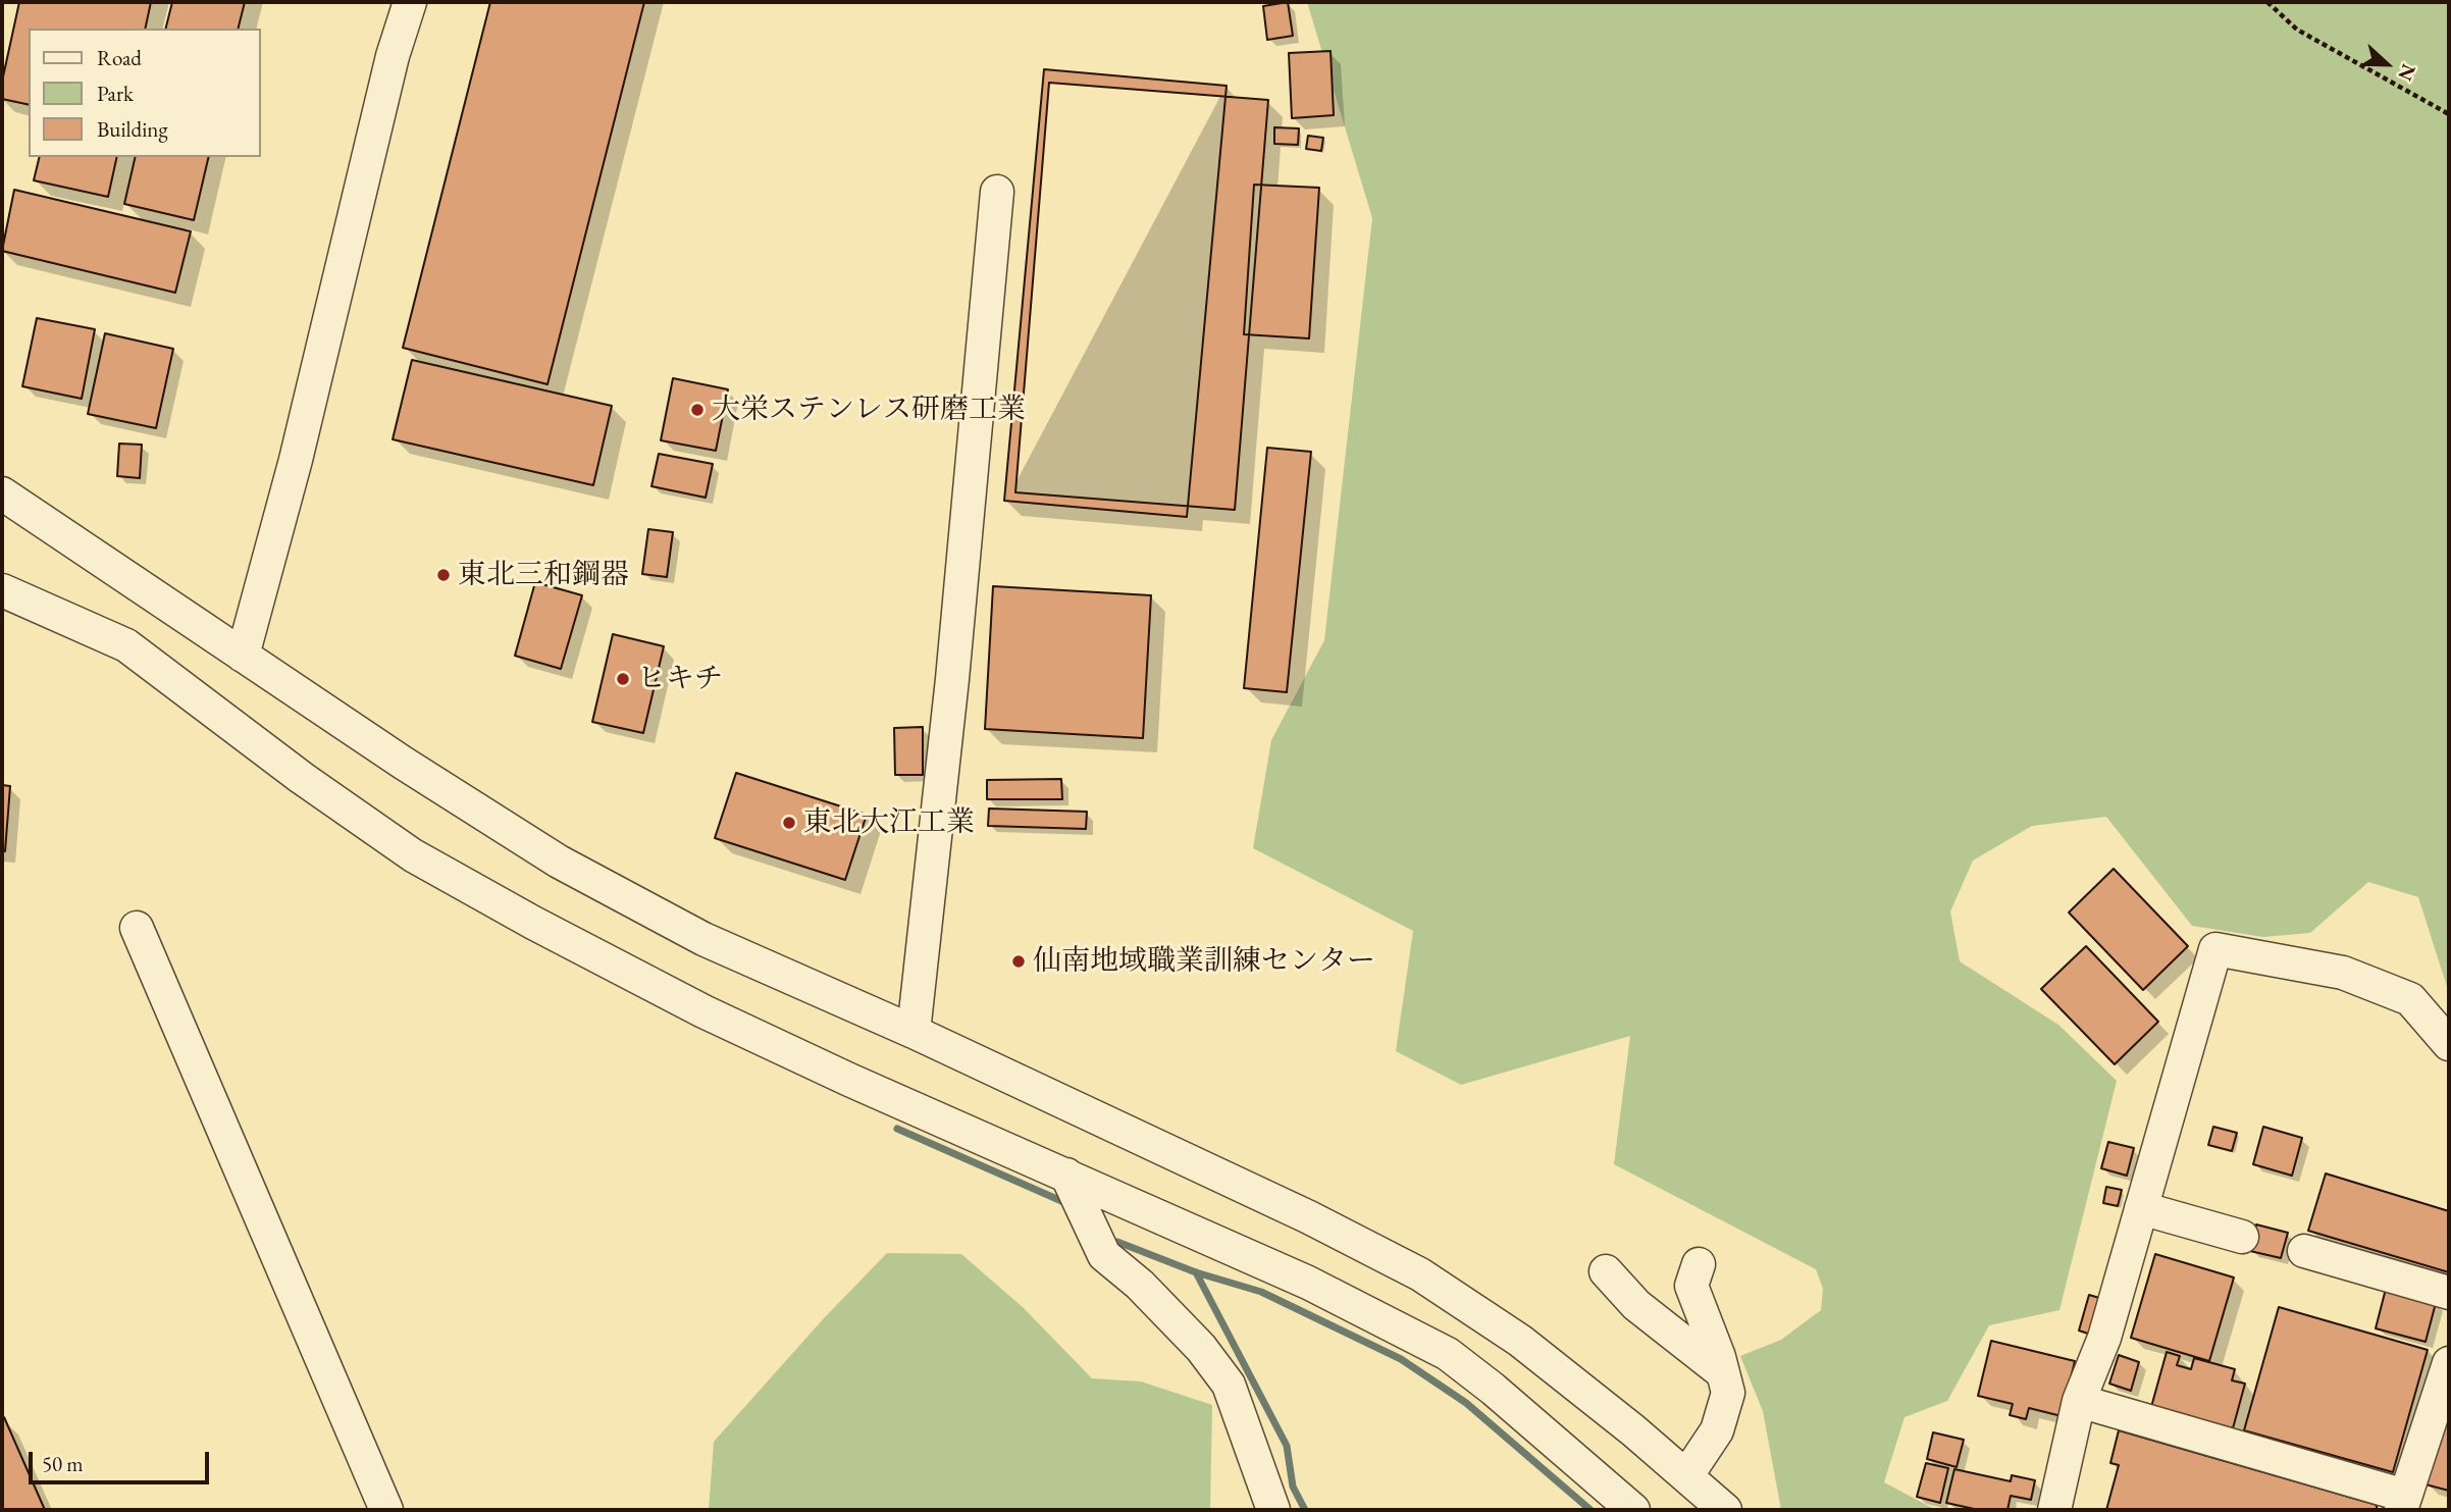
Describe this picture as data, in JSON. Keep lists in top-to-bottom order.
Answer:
{
  "places": [
    "大栄ステンレス研磨工業",
    "東北三和鋼器",
    "ヒキチ",
    "東北大江工業",
    "仙南地域職業訓練センター"
  ],
  "legend": ["Road", "Park", "Building"],
  "scale_bar": "50 m",
  "north": "right"
}
